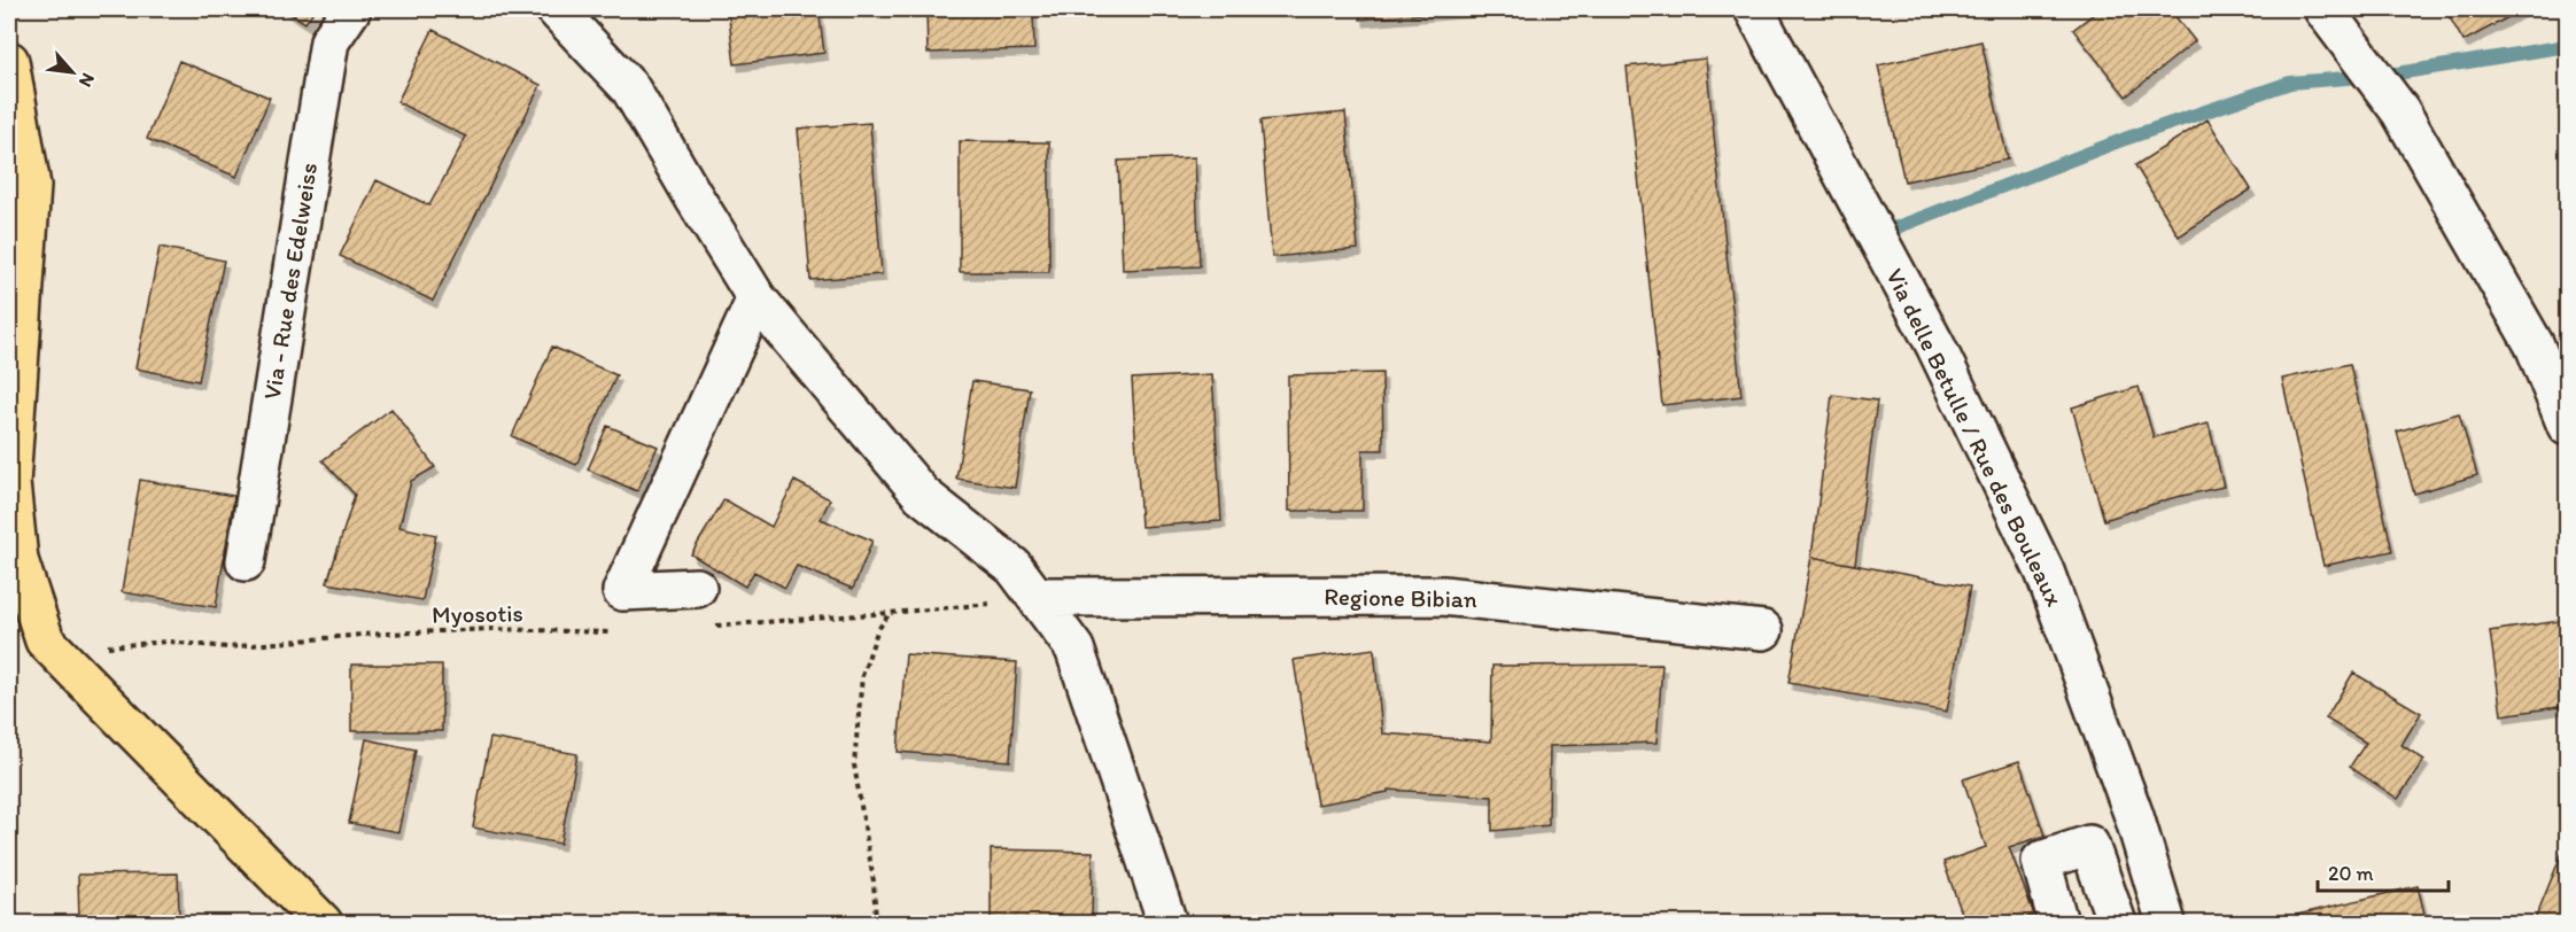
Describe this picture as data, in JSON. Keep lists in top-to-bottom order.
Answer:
{
  "streets": {
    "street": ["Via - Rue des Edelweiss", "Via delle Betulle / Rue des Bouleaux", "Regione Bibian"],
    "path": ["Myosotis"]
  },
  "scale_bar": "20 m",
  "north": "bottom right"
}
